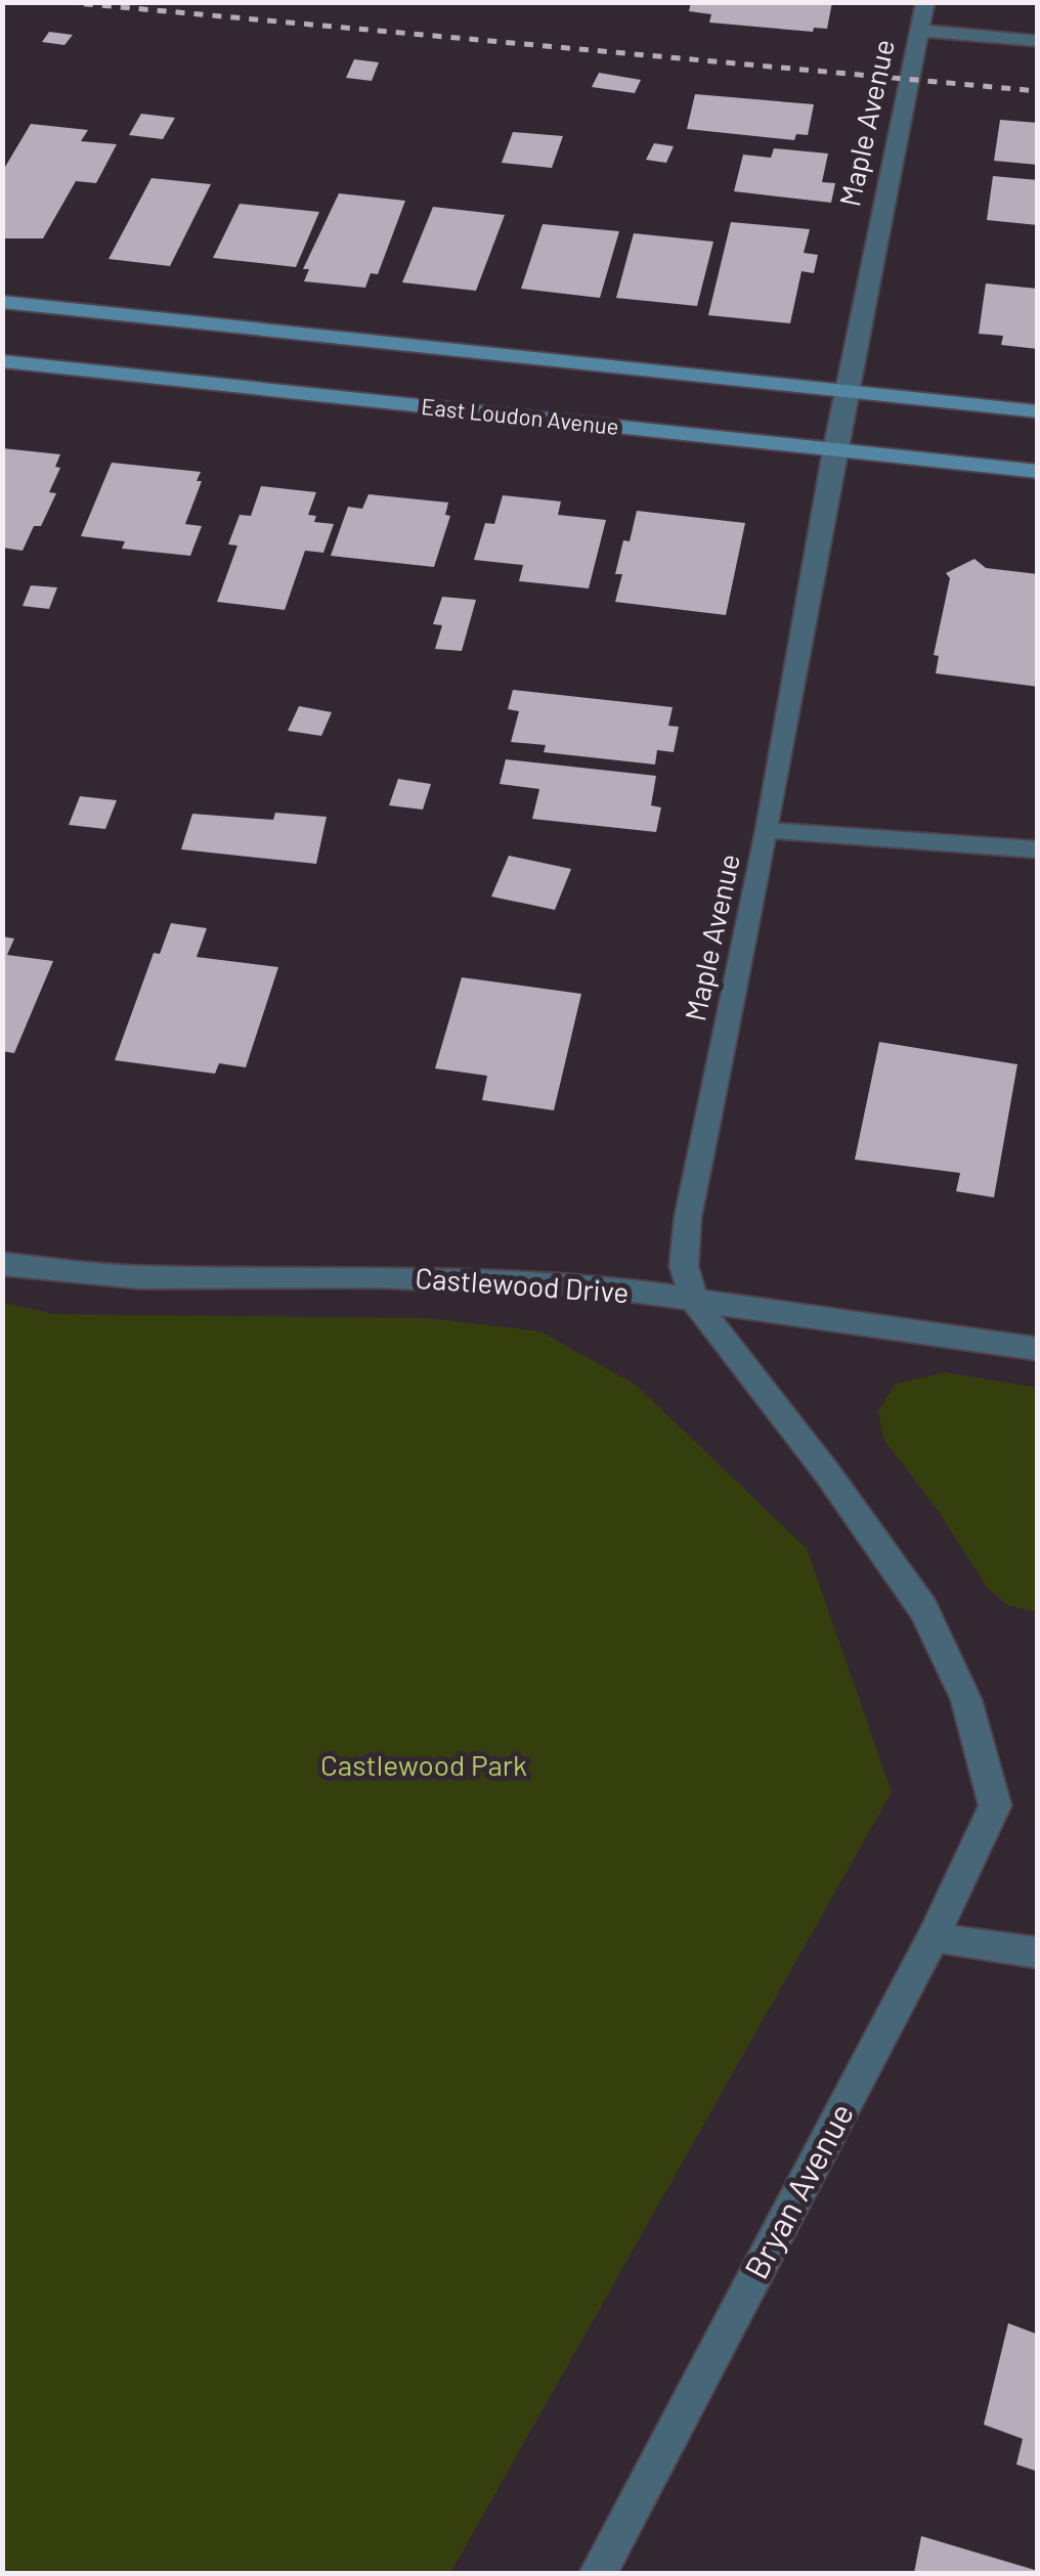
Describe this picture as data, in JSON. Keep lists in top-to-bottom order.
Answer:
{
  "streets": {
    "main road": ["East Loudon Avenue"],
    "street": ["Maple Avenue", "Castlewood Drive", "Bryan Avenue"]
  },
  "crossings": [
    ["Maple Avenue", "East Loudon Avenue"],
    ["Maple Avenue", "Castlewood Drive"],
    ["Maple Avenue", "Bryan Avenue"]
  ],
  "parks": ["Castlewood Park"]
}
